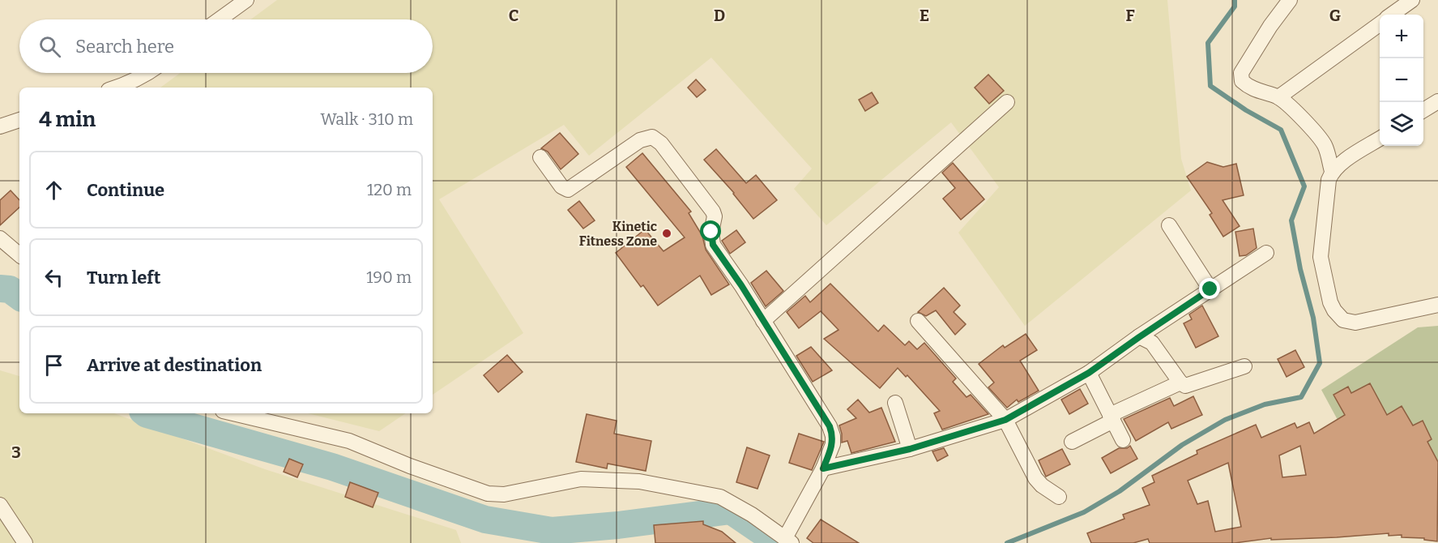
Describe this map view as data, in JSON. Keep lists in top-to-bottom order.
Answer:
{
  "places": ["Kinetic Fitness Zone"],
  "page": {
    "map_buttons": ["+", "−"],
    "search": "Search here",
    "heading": ["4 min", "Walk · 310 m"],
    "list": [
      ["Continue", "120 m"],
      ["Turn left", "190 m"],
      "Arrive at destination"
    ]
  },
  "grid": {
    "columns": [
      "C",
      "D",
      "E",
      "F",
      "G"
    ],
    "rows": ["3"]
  }
}
